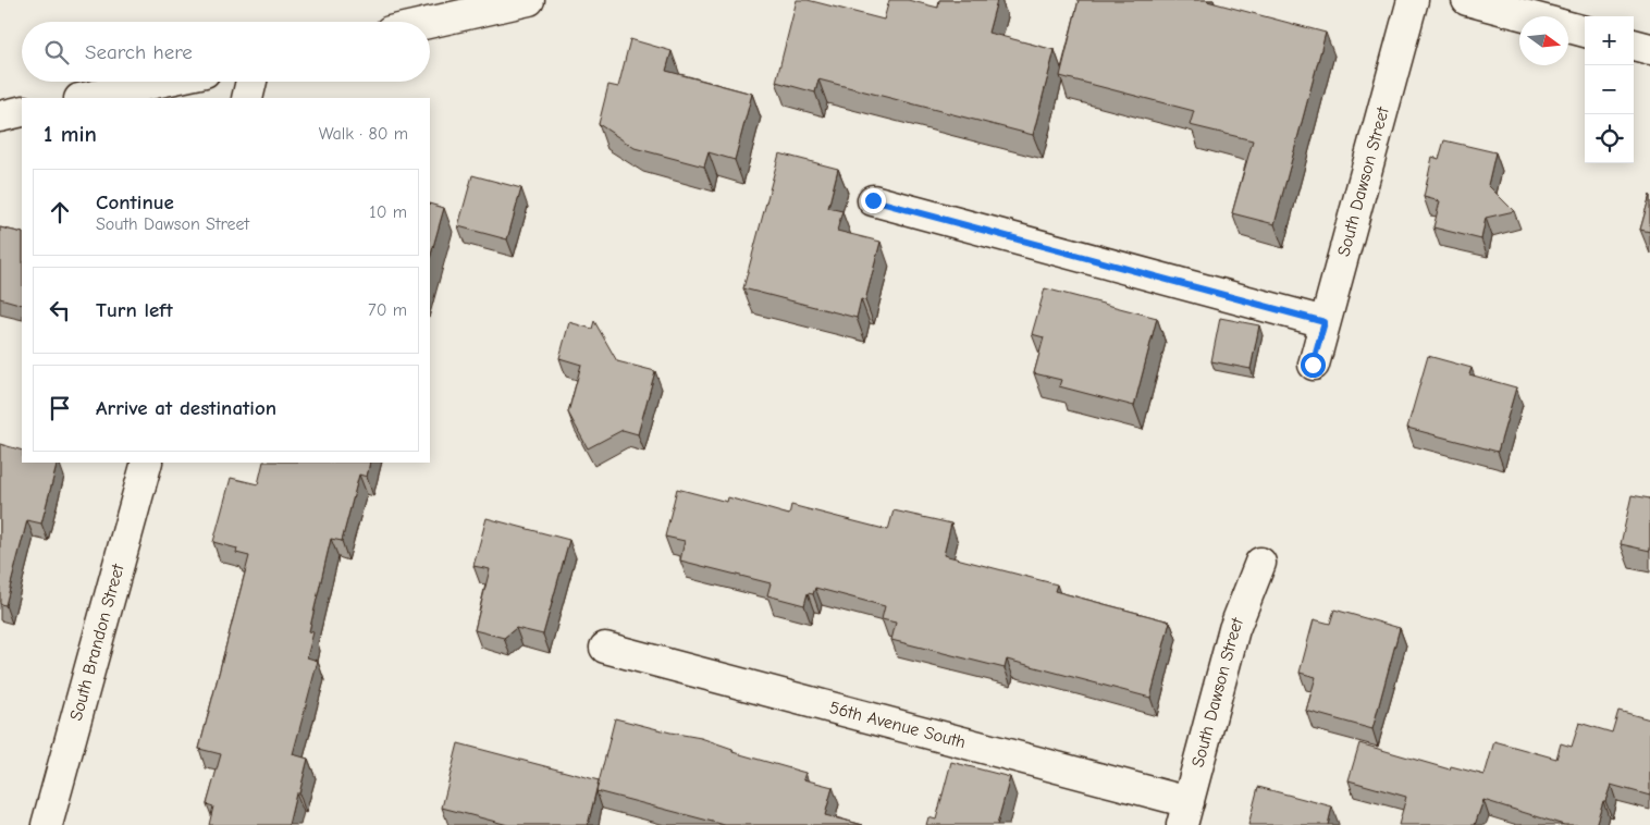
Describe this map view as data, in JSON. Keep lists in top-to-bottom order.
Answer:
{
  "streets": {
    "street": ["South Dawson Street", "South Brandon Street", "56th Avenue South"]
  },
  "crossings": [
    ["South Dawson Street", "56th Avenue South"]
  ],
  "north": "right",
  "page": {
    "map_buttons": ["+", "−"],
    "search": "Search here",
    "heading": ["1 min", "Walk · 80 m"],
    "list": [
      ["Continue", "South Dawson Street", "10 m"],
      ["Turn left", "70 m"],
      "Arrive at destination"
    ]
  }
}
